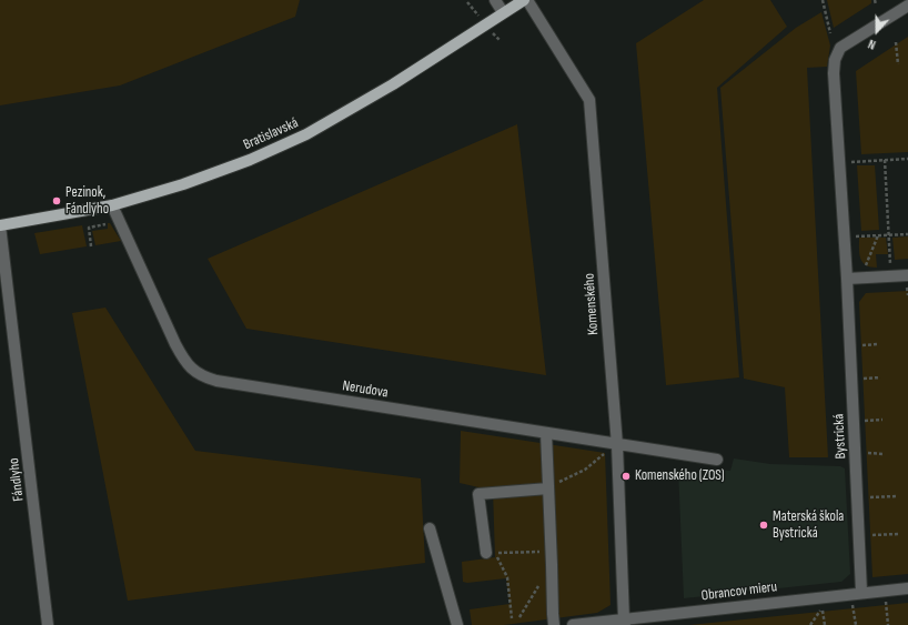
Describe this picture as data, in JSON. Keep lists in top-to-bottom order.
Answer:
{
  "streets": {
    "main road": ["Bratislavská"],
    "street": [
      "Komenského",
      "Nerudova",
      "Bystrická",
      "Fándlyho",
      "Obrancov mieru"
    ]
  },
  "crossings": [
    ["Bratislavská", "Nerudova"],
    ["Bratislavská", "Fándlyho"],
    ["Komenského", "Nerudova"],
    ["Komenského", "Obrancov mieru"],
    ["Bystrická", "Obrancov mieru"]
  ],
  "places": ["Pezinok, Fándlyho", "Komenského (ZOS)", "Materská škola Bystrická"],
  "north": "bottom"
}
